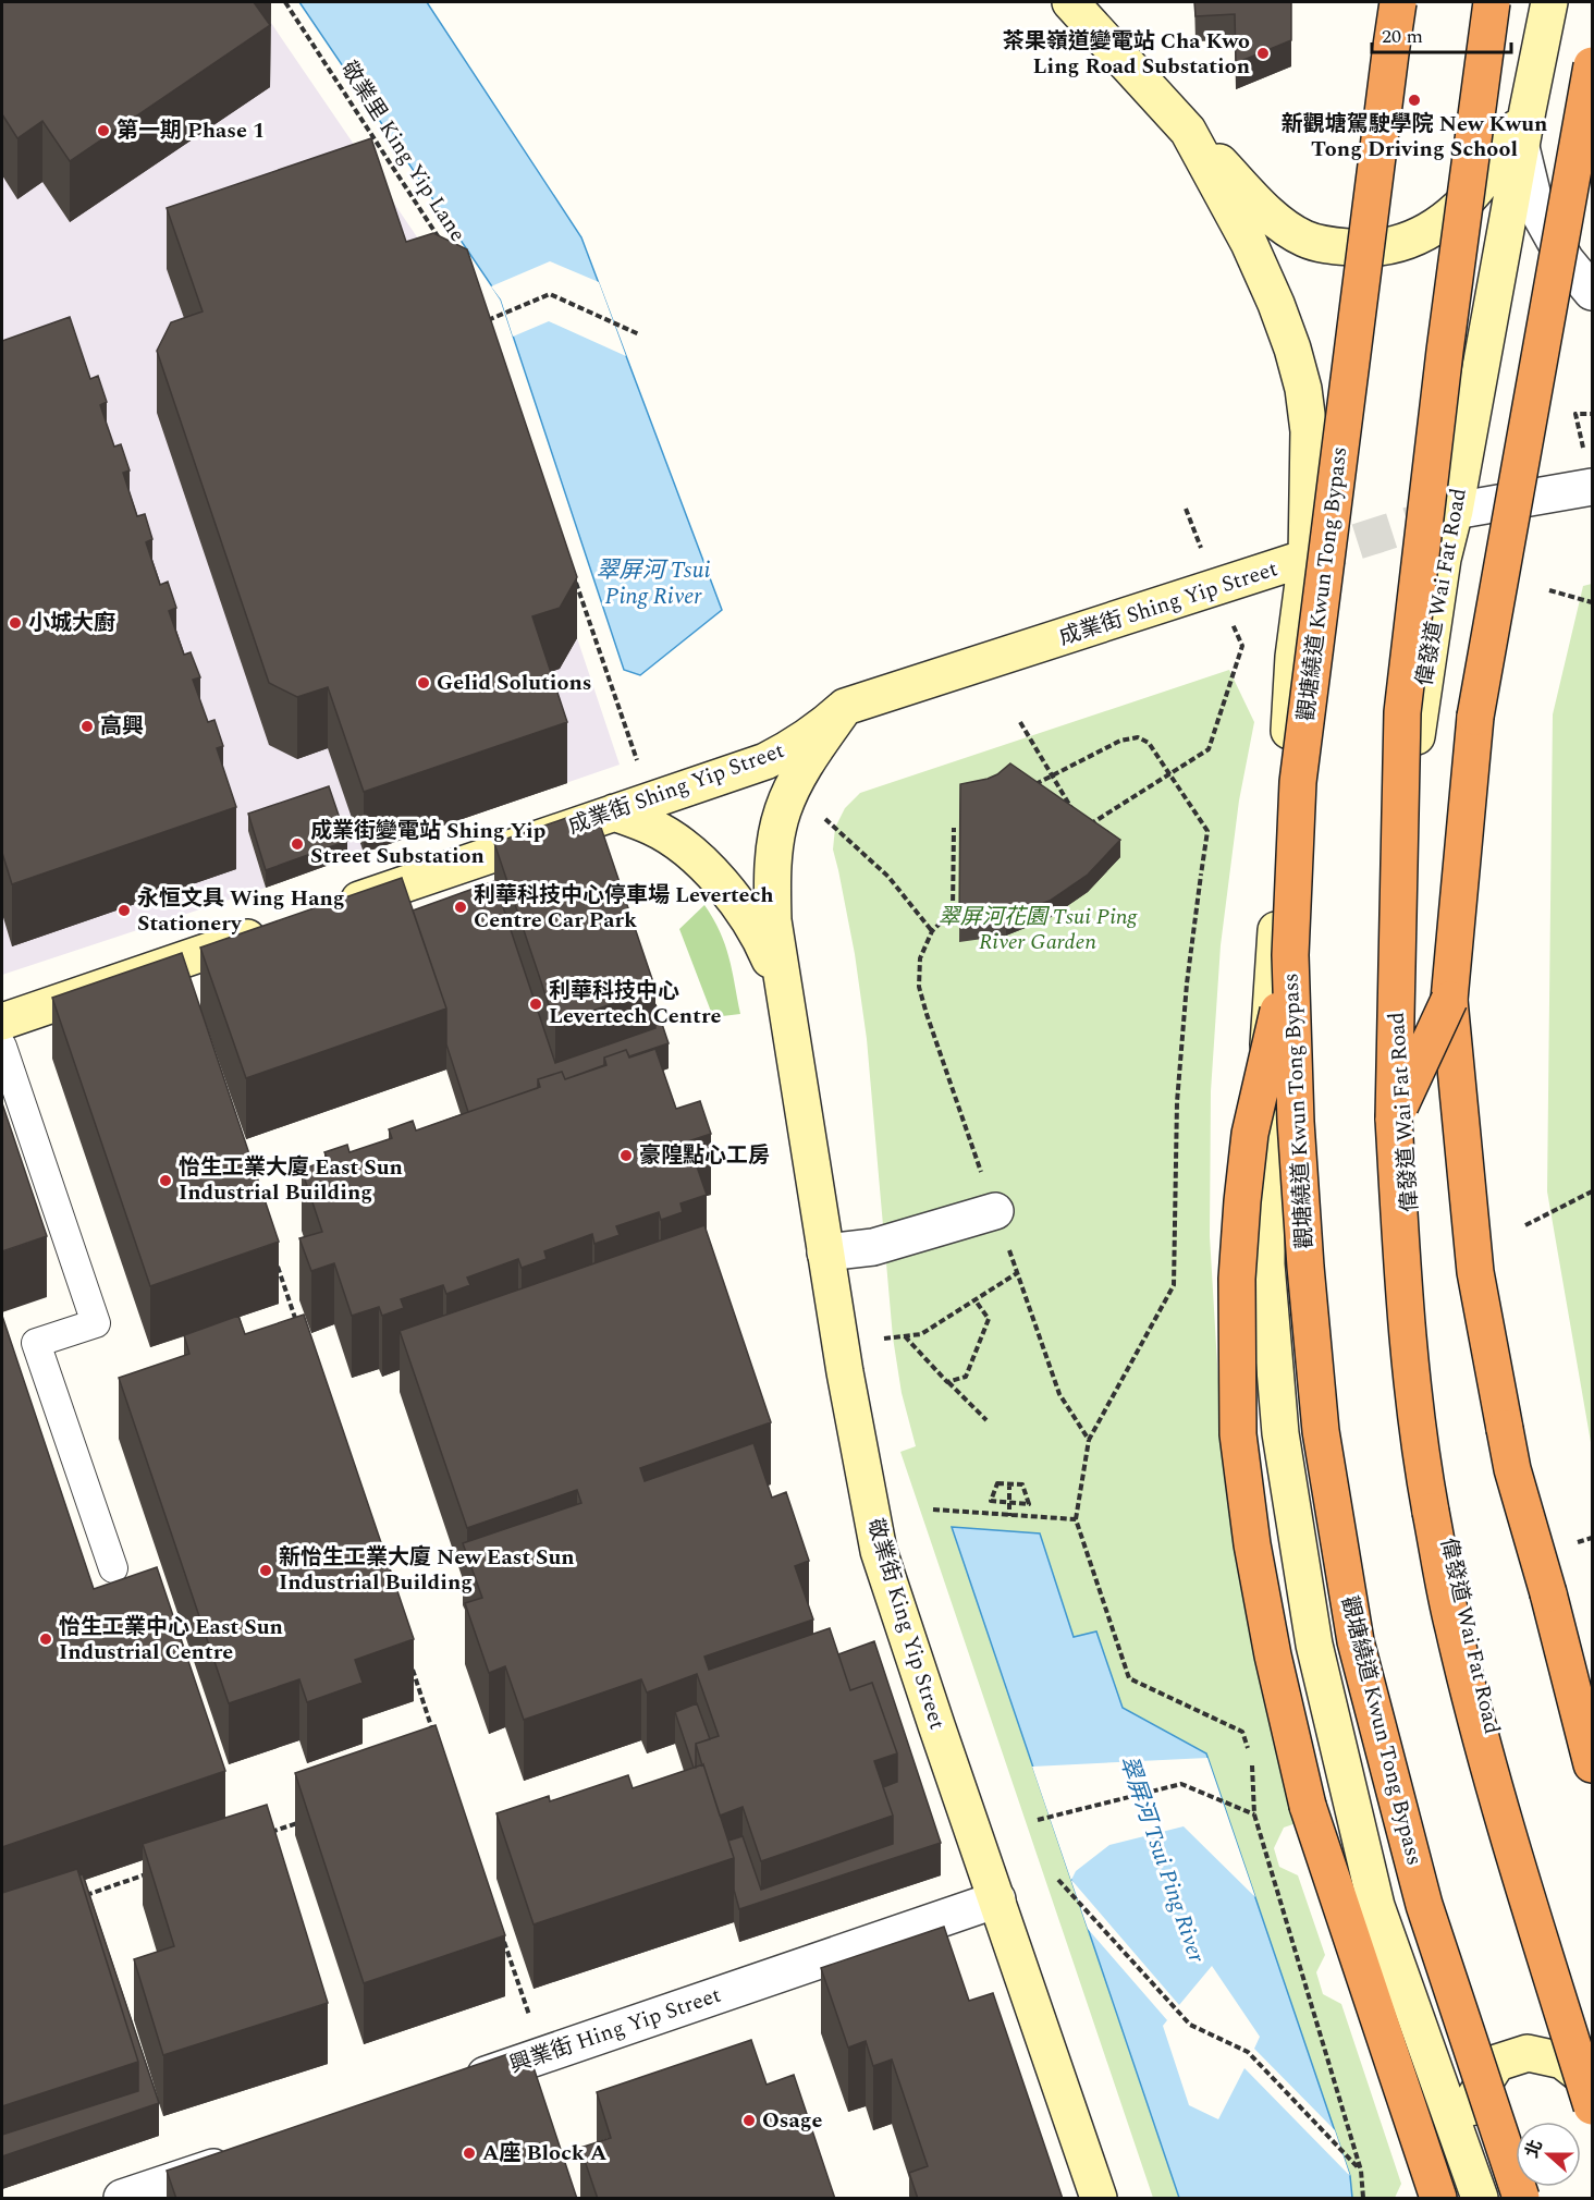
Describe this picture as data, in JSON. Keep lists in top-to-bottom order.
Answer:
{
  "streets": {
    "highway": ["觀塘繞道 Kwun Tong Bypass"],
    "main road": ["偉發道 Wai Fat Road", "成業街 Shing Yip Street", "敬業街 King Yip Street"],
    "street": ["興業街 Hing Yip Street"],
    "path": ["敬業里 King Yip Lane"]
  },
  "crossings": [
    ["成業街 Shing Yip Street", "敬業街 King Yip Street"],
    ["敬業街 King Yip Street", "興業街 Hing Yip Street"]
  ],
  "water": ["翠屏河 Tsui Ping River"],
  "parks": ["翠屏河花園 Tsui Ping River Garden"],
  "places": [
    "茶果嶺道變電站 Cha Kwo Ling Road Substation",
    "新觀塘駕駛學院 New Kwun Tong Driving School",
    "第一期 Phase 1",
    "小城大廚",
    "Gelid Solutions",
    "高興",
    "成業街變電站 Shing Yip Street Substation",
    "利華科技中心停車場 Levertech Centre Car Park",
    "永恒文具 Wing Hang Stationery",
    "利華科技中心 Levertech Centre",
    "豪隍點心工房",
    "怡生工業大廈 East Sun Industrial Building",
    "新怡生工業大廈 New East Sun Industrial Building",
    "怡生工業中心 East Sun Industrial Centre",
    "Osage",
    "A座 Block A"
  ],
  "scale_bar": "20 m",
  "north": "left"
}
